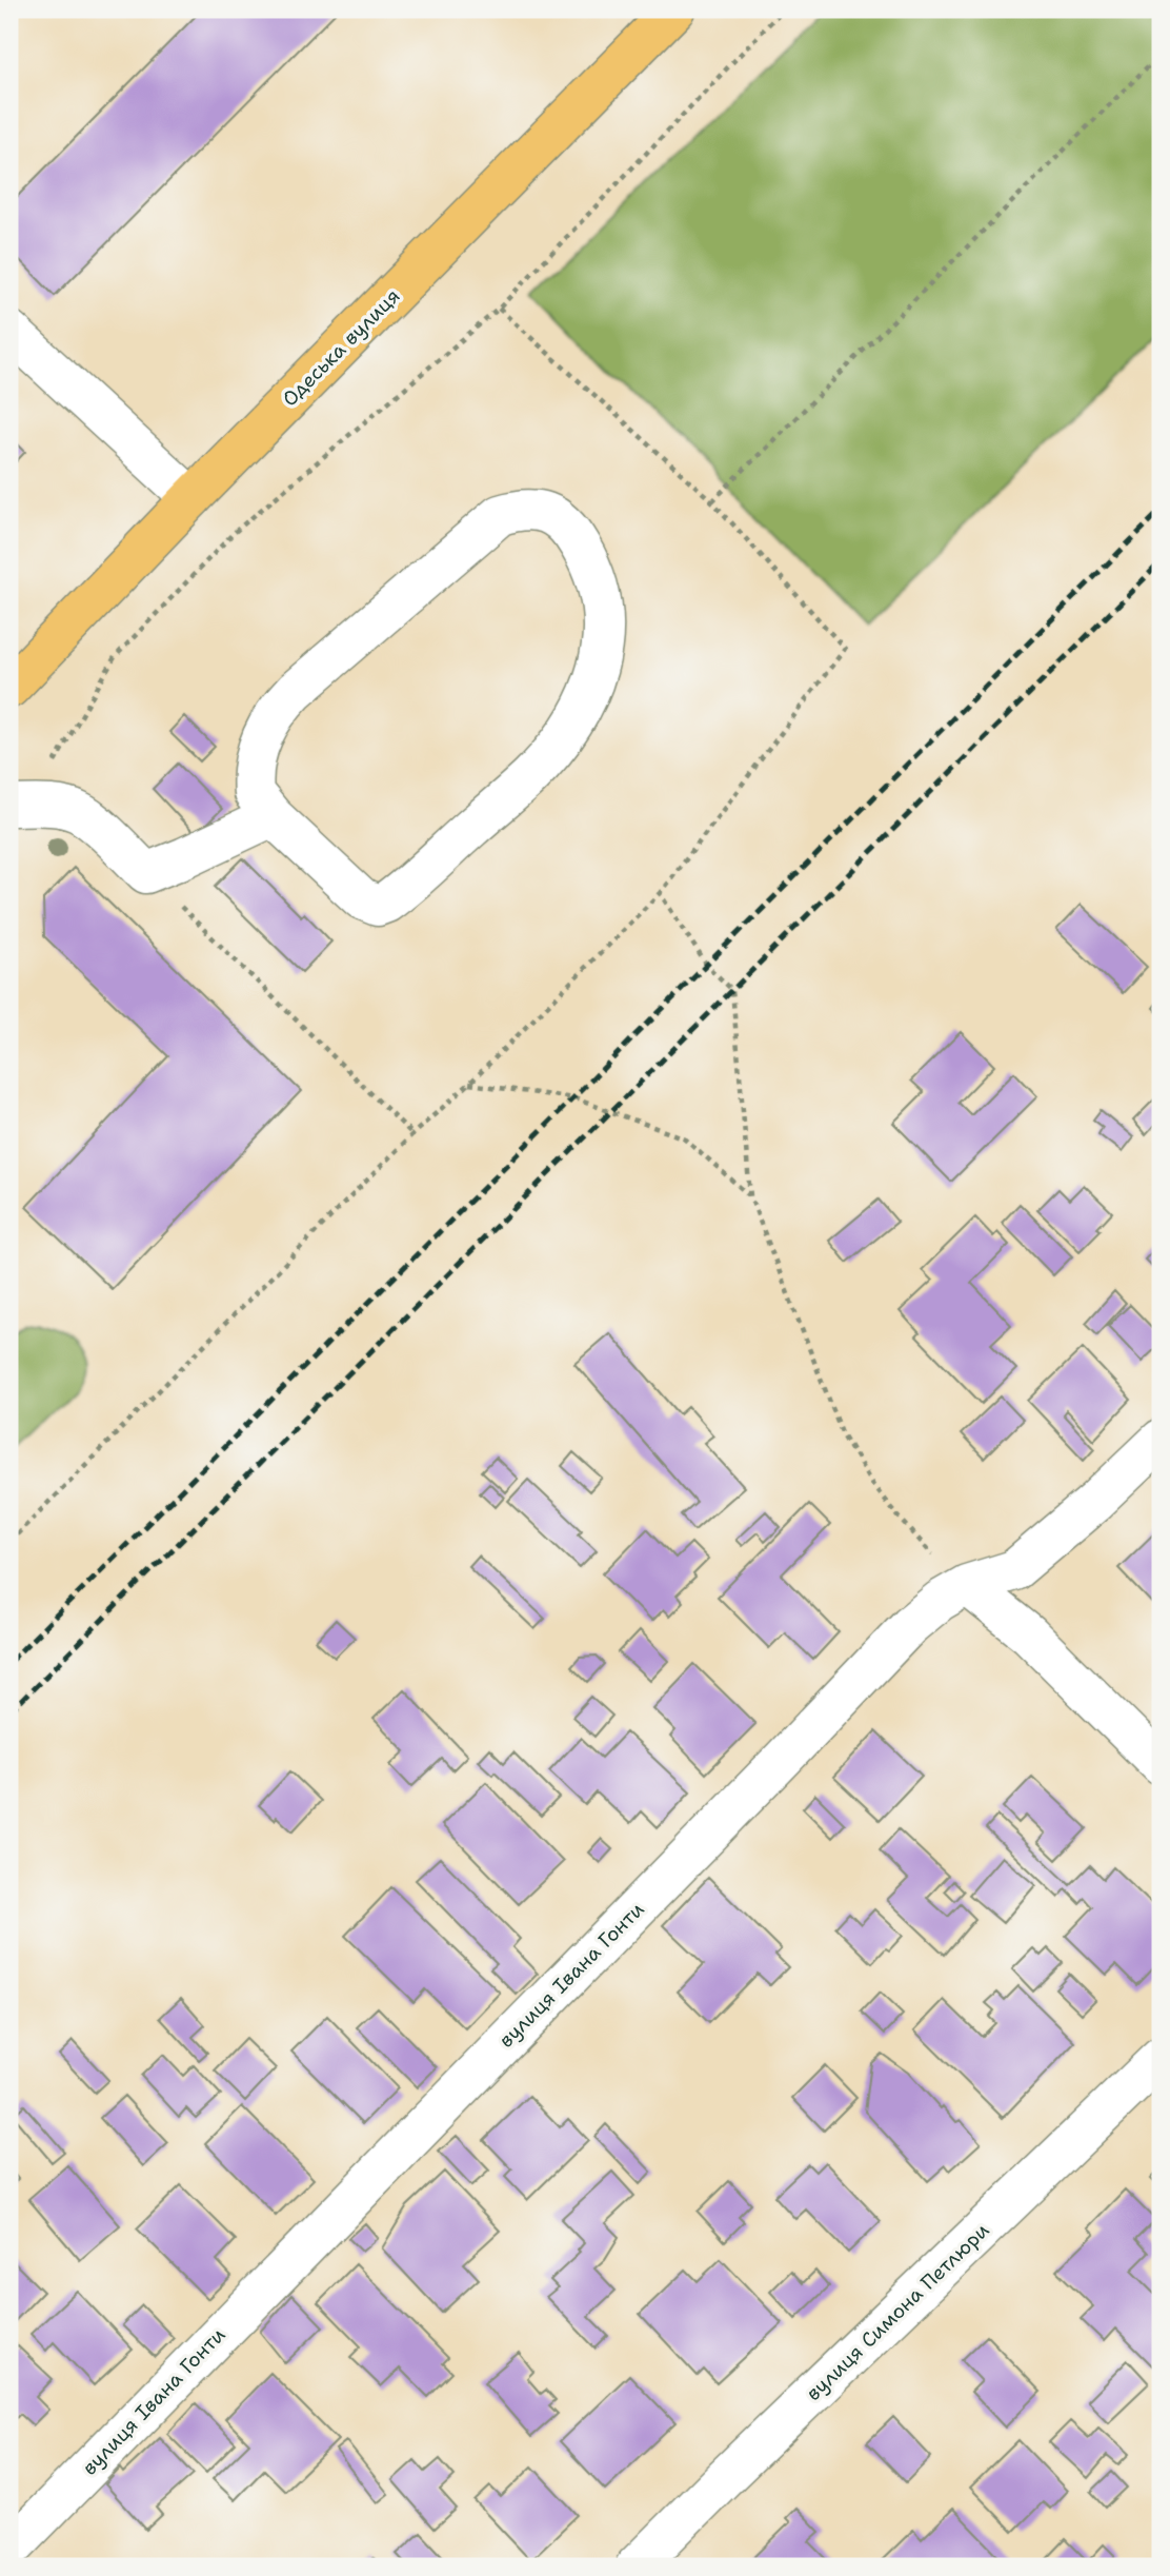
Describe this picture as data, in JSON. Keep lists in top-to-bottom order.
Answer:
{
  "streets": {
    "main road": ["Одеська вулиця"],
    "street": ["вулиця Івана Гонти", "вулиця Симона Петлюри"]
  }
}
